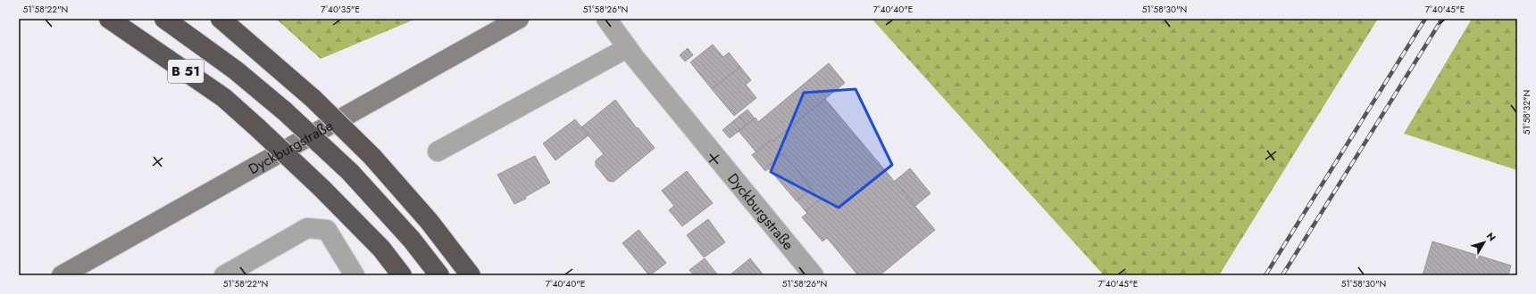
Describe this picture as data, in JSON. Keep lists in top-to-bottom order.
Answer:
{
  "streets": {
    "highway": ["B 51"],
    "street": ["Dyckburgstraße"]
  },
  "north": "top right",
  "coordinates": [
    "51°58'22\"N",
    "7°40'35\"E",
    "51°58'26\"N",
    "7°40'40\"E",
    "51°58'30\"N",
    "7°40'45\"E",
    "51°58'32\"N"
  ]
}
